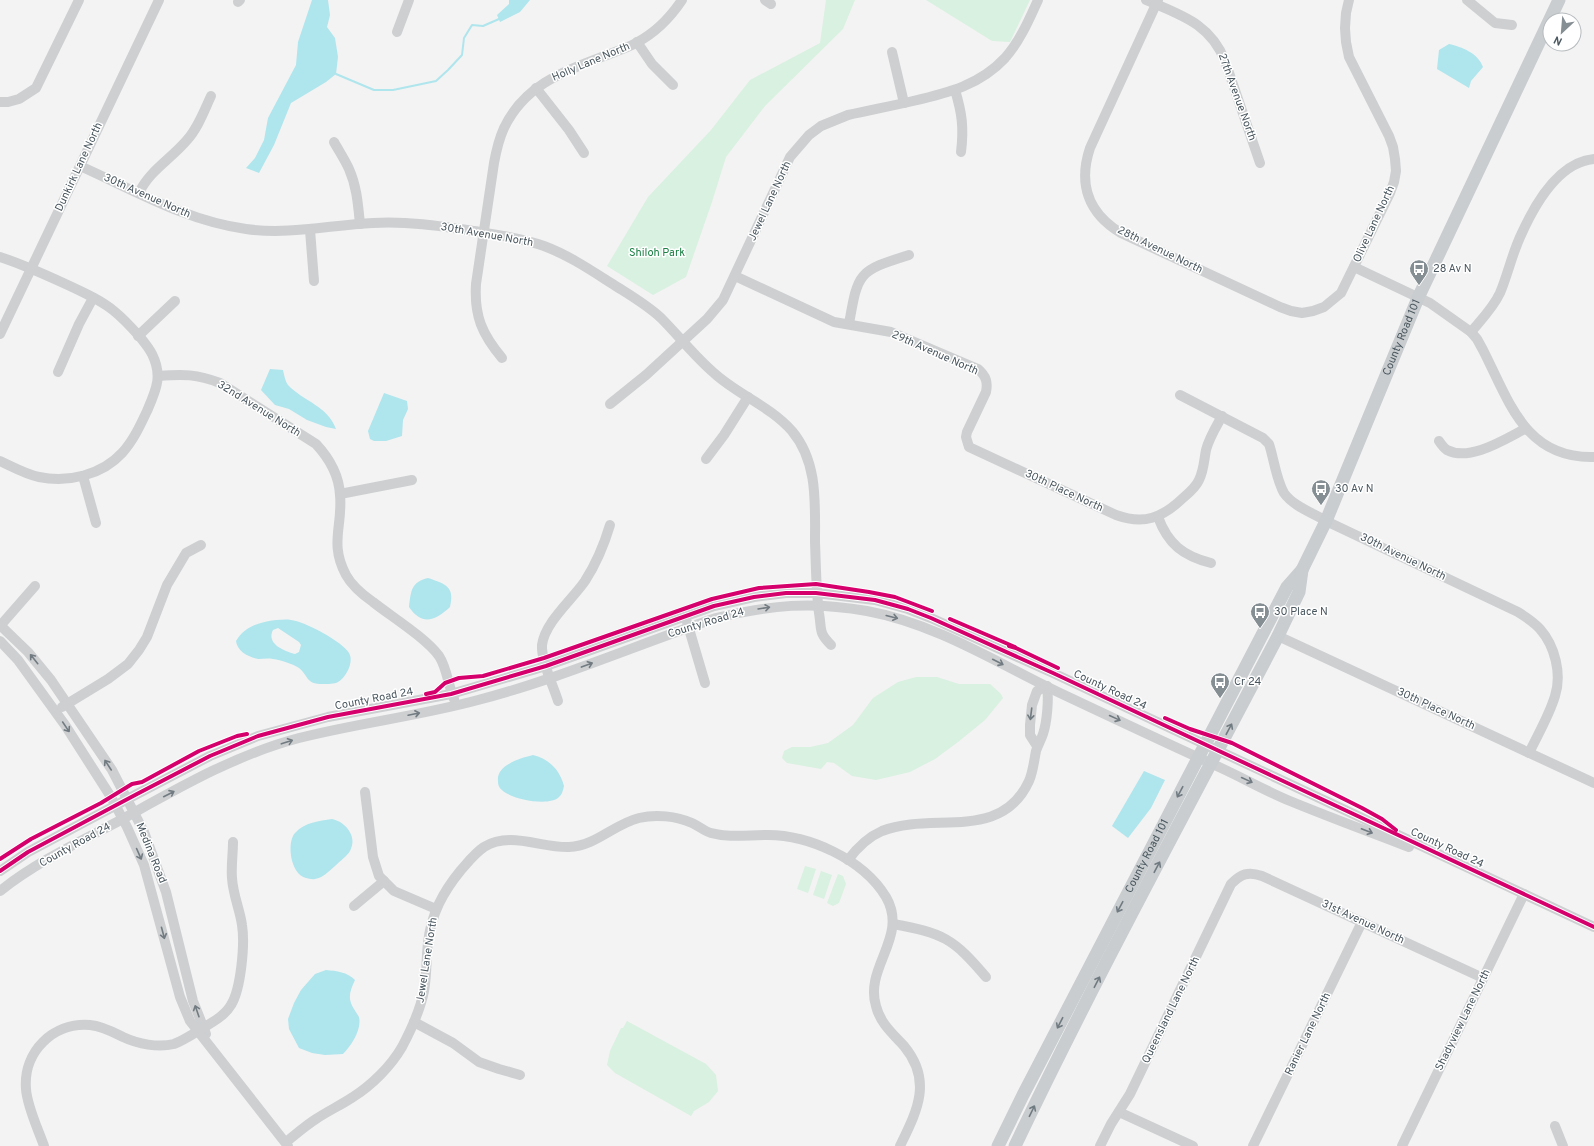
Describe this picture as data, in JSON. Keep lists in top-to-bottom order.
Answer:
{
  "streets": {
    "main road": ["County Road 101"],
    "street": [
      "Holly Lane North",
      "27th Avenue North",
      "Dunkirk Lane North",
      "30th Avenue North",
      "Jewel Lane North",
      "Olive Lane North",
      "28th Avenue North",
      "29th Avenue North",
      "32nd Avenue North",
      "30th Place North",
      "County Road 24",
      "Medina Road",
      "31st Avenue North",
      "Queensland Lane North",
      "Shadyview Lane North",
      "Ranier Lane North"
    ]
  },
  "crossings": [
    ["Holly Lane North", "30th Avenue North"],
    ["27th Avenue North", "28th Avenue North"],
    ["Dunkirk Lane North", "30th Avenue North"],
    ["30th Avenue North", "Jewel Lane North"],
    ["30th Avenue North", "County Road 101"],
    ["30th Avenue North", "30th Place North"],
    ["30th Avenue North", "County Road 24"],
    ["Jewel Lane North", "29th Avenue North"],
    ["Jewel Lane North", "Medina Road"],
    ["Olive Lane North", "28th Avenue North"],
    ["County Road 101", "30th Place North"],
    ["County Road 101", "County Road 24"],
    ["29th Avenue North", "30th Place North"],
    ["32nd Avenue North", "County Road 24"],
    ["County Road 24", "Medina Road"],
    ["County Road 24", "Shadyview Lane North"],
    ["31st Avenue North", "Queensland Lane North"],
    ["31st Avenue North", "Shadyview Lane North"],
    ["31st Avenue North", "Ranier Lane North"]
  ],
  "parks": ["Shiloh Park"],
  "places": {
    "bus stop": [
      "28 Av N",
      "30 Av N",
      "30 Place N",
      "Cr 24"
    ]
  },
  "north": "bottom left"
}
